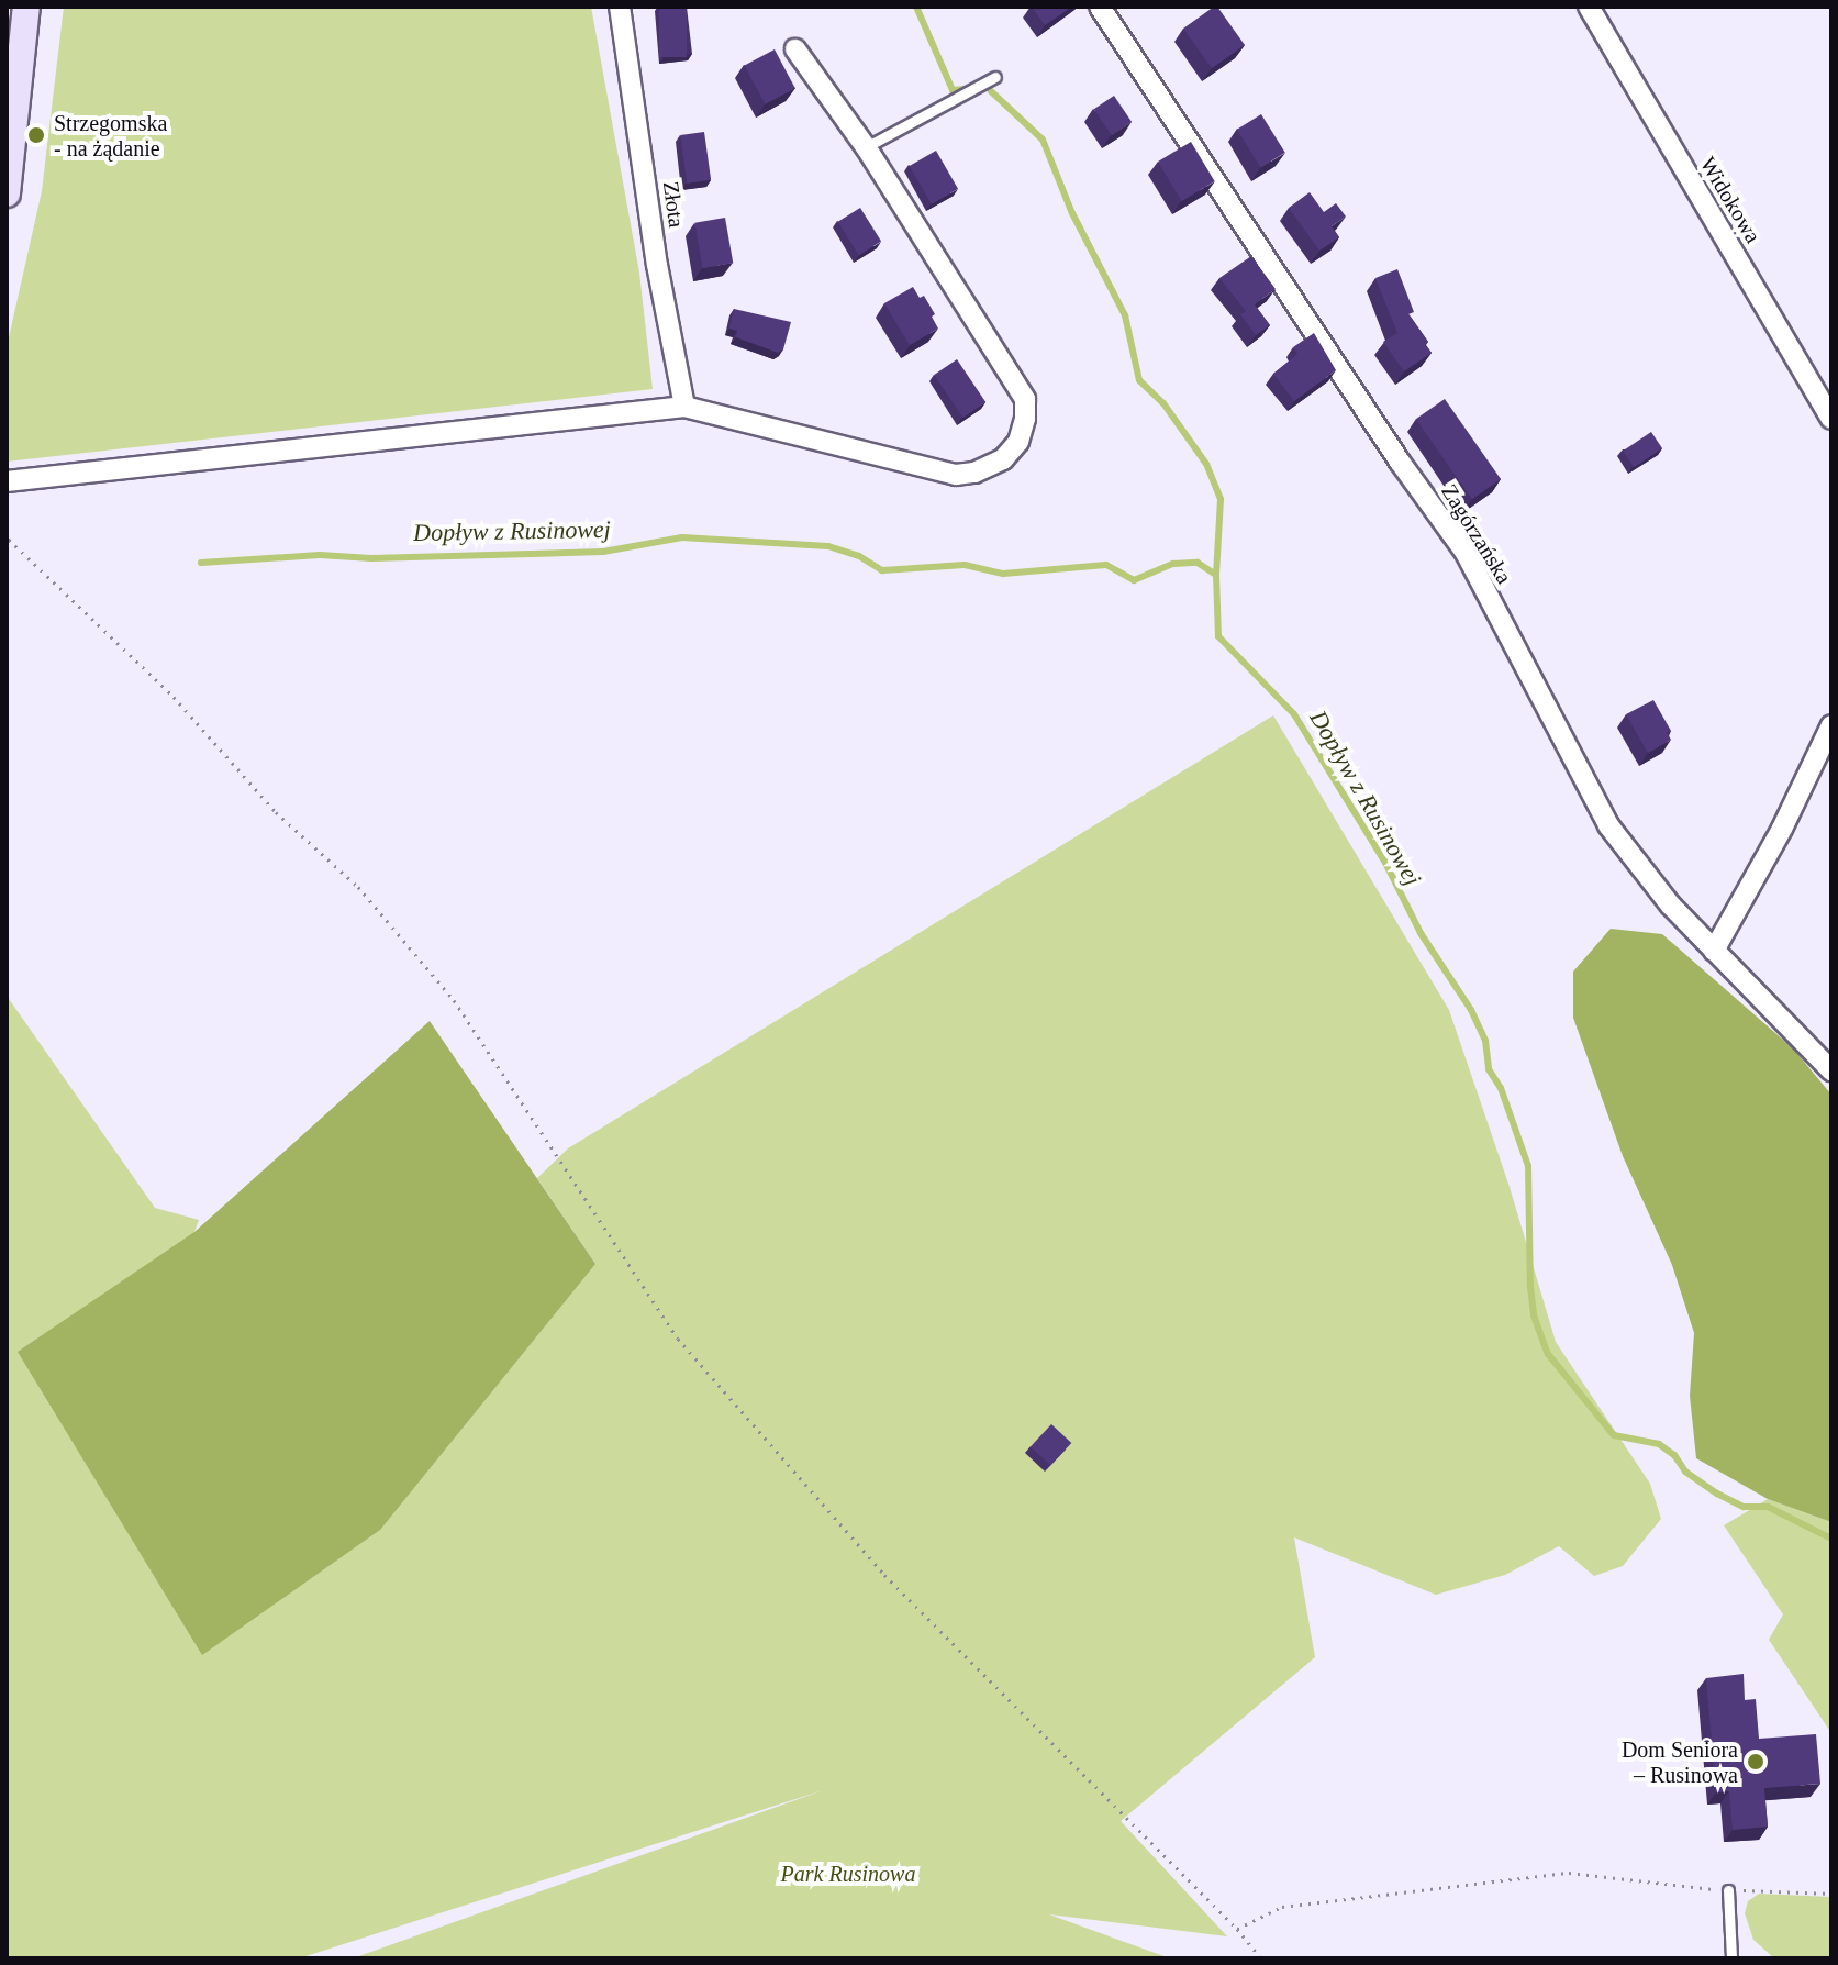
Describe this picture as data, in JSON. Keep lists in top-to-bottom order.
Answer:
{
  "streets": {
    "street": ["Widokowa", "Złota", "Zagórzańska"]
  },
  "water": ["Dopływ z Rusinowej"],
  "parks": ["Park Rusinowa"],
  "places": ["Strzegomska - na żądanie", "Dom Seniora – Rusinowa"]
}
